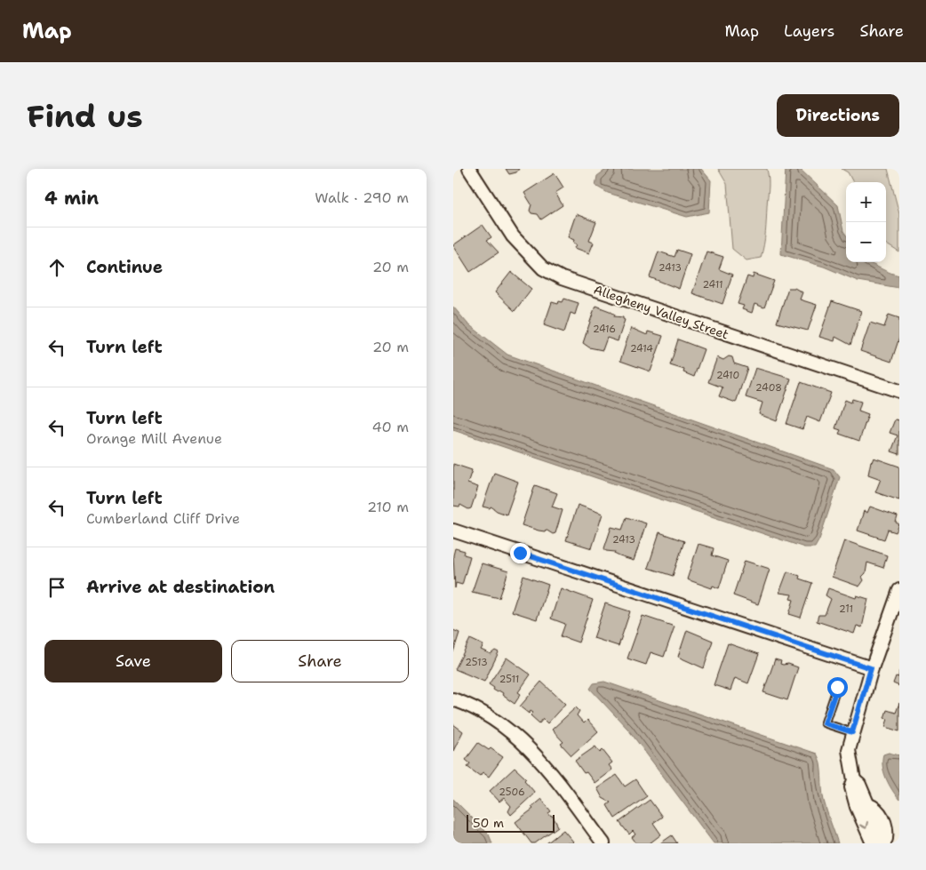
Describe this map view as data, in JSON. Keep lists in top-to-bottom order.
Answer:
{
  "streets": {
    "street": ["Allegheny Valley Street"]
  },
  "house_numbers": [
    "2413",
    "2411",
    "2416",
    "2414",
    "2410",
    "2408",
    "2413",
    "211",
    "2513",
    "2511",
    "2506"
  ],
  "scale_bar": "50 m",
  "page": {
    "header": "Map",
    "nav": ["Map", "Layers", "Share"],
    "buttons": [
      "Directions",
      ["Save", "Share"]
    ],
    "title": "Find us",
    "heading": ["4 min", "Walk · 290 m"],
    "map_buttons": ["+", "−"],
    "list": [
      ["Continue", "20 m"],
      ["Turn left", "20 m"],
      ["Turn left", "Orange Mill Avenue", "40 m"],
      ["Turn left", "Cumberland Cliff Drive", "210 m"],
      "Arrive at destination"
    ],
    "scale": "50 m"
  }
}
